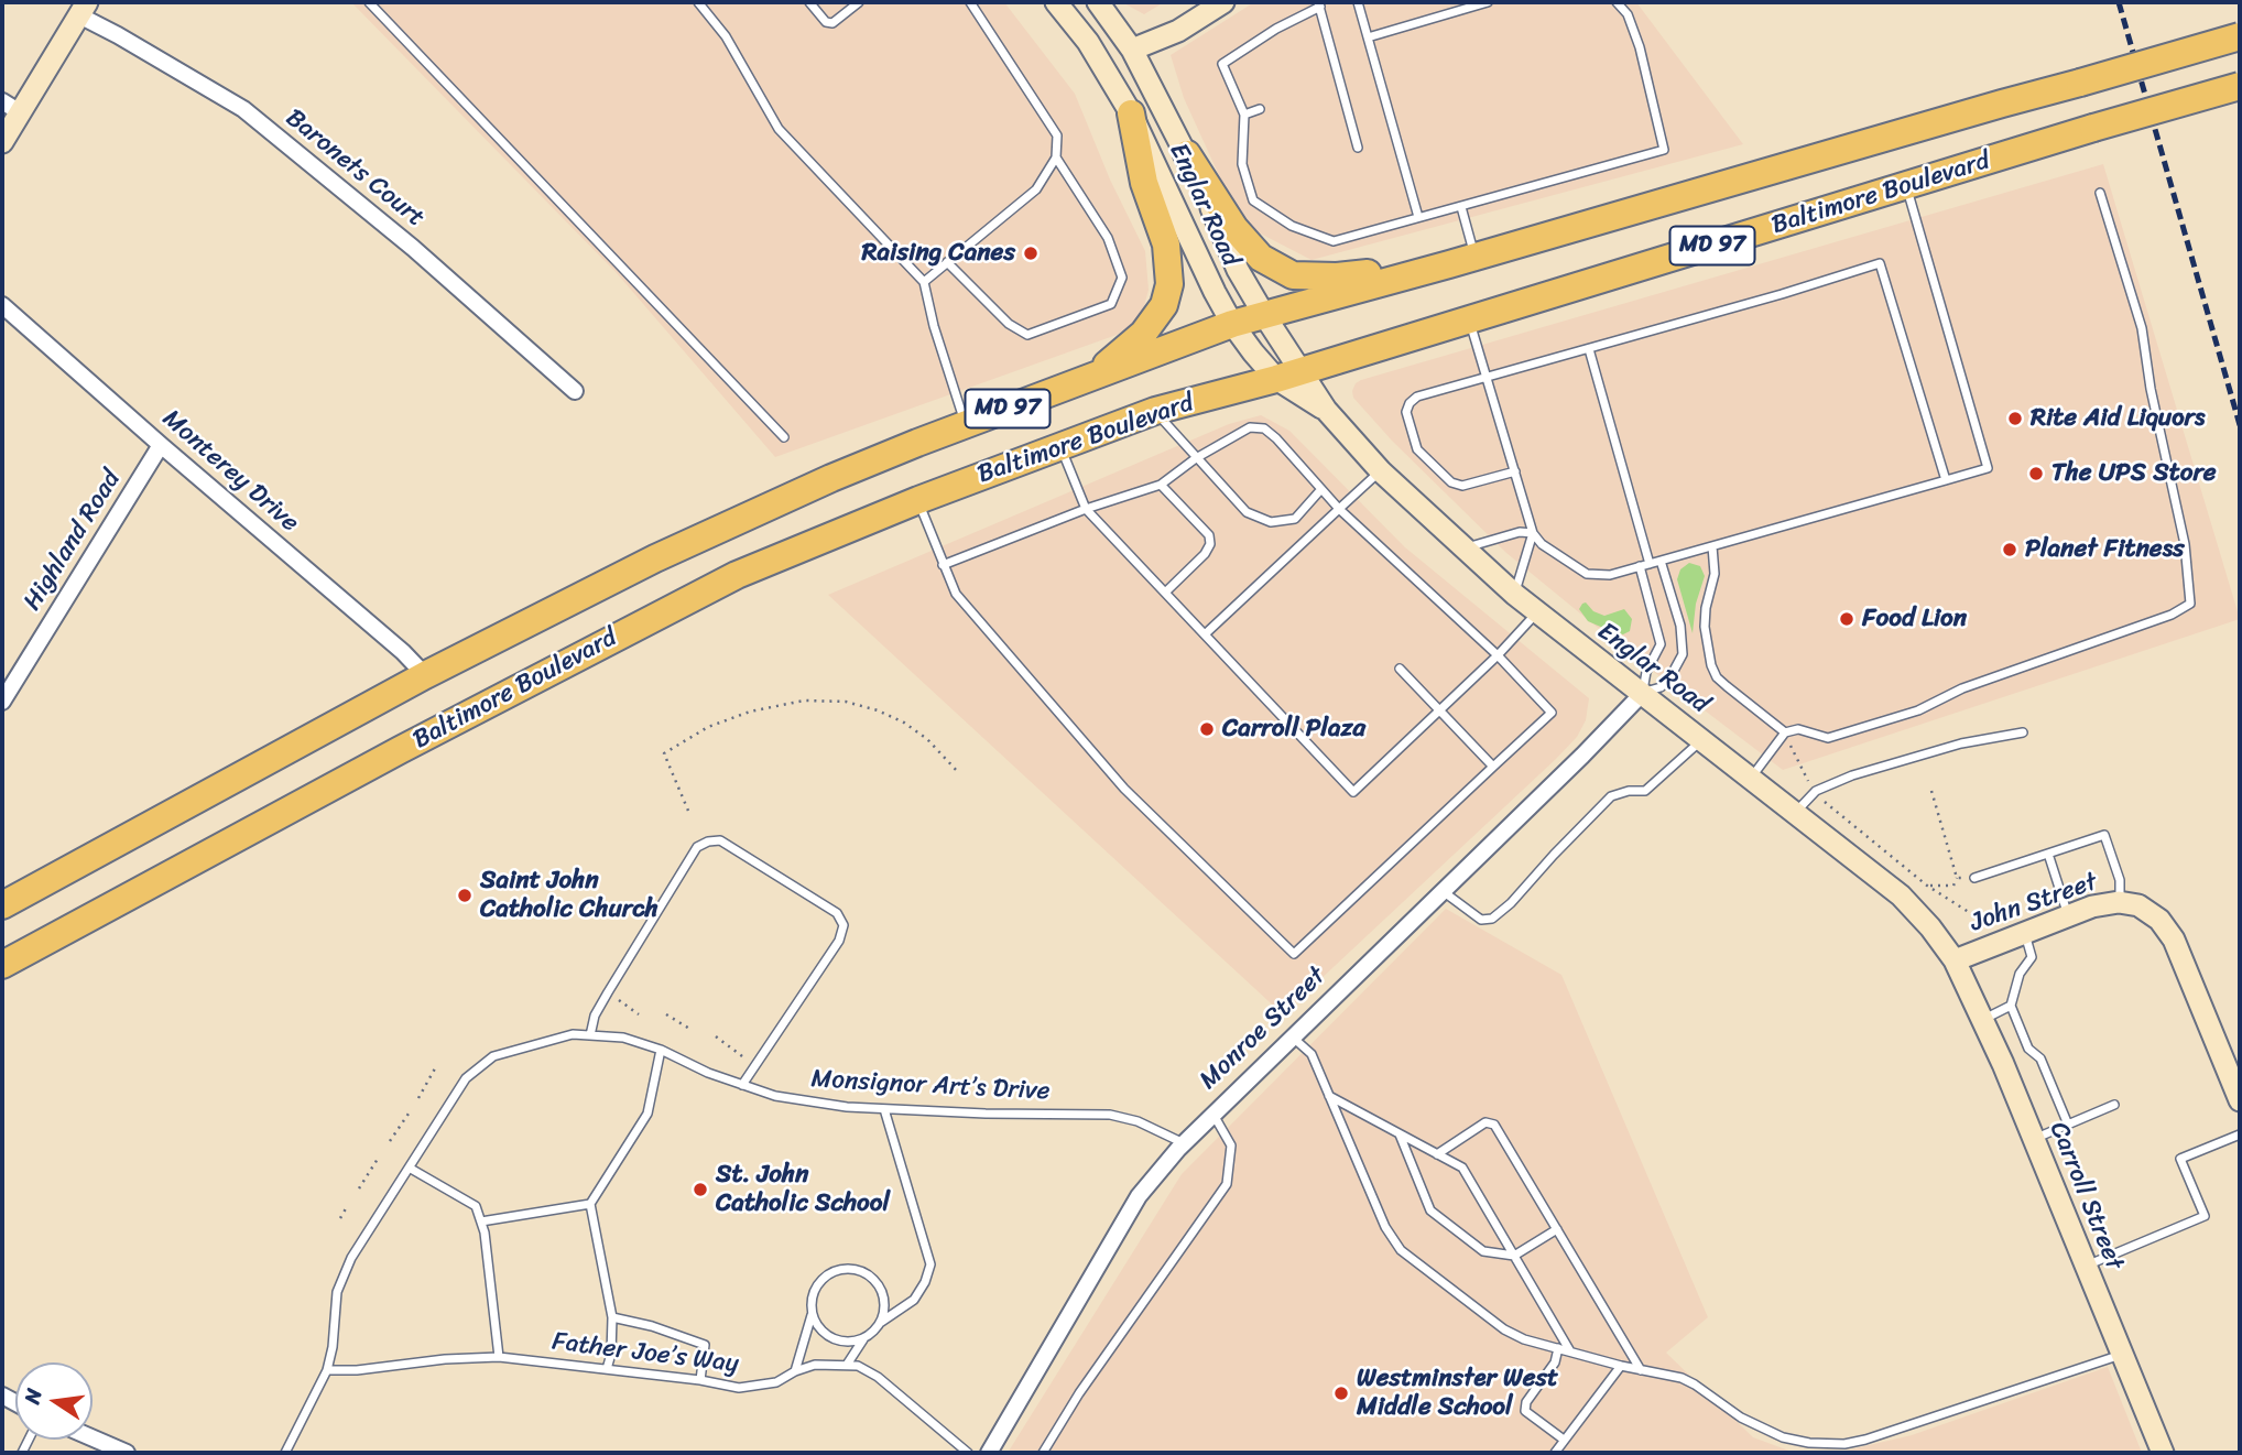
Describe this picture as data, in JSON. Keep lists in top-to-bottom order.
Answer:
{
  "streets": {
    "highway": ["Baltimore Boulevard", "MD 97"],
    "street": [
      "Baronets Court",
      "Englar Road",
      "Monterey Drive",
      "Highland Road",
      "John Street",
      "Monroe Street",
      "Carroll Street"
    ],
    "lane": ["Monsignor Art’s Drive", "Father Joe’s Way"]
  },
  "crossings": [
    ["Baltimore Boulevard", "Englar Road"],
    ["Baltimore Boulevard", "Monterey Drive"],
    ["Englar Road", "John Street"],
    ["Englar Road", "Monroe Street"],
    ["Englar Road", "Carroll Street"],
    ["Monterey Drive", "Highland Road"],
    ["John Street", "Carroll Street"],
    ["Monroe Street", "Monsignor Art’s Drive"],
    ["Monsignor Art’s Drive", "Father Joe’s Way"]
  ],
  "places": [
    "Raising Canes",
    "Rite Aid Liquors",
    "The UPS Store",
    "Planet Fitness",
    "Food Lion",
    "Carroll Plaza",
    "Saint John Catholic Church",
    "St. John Catholic School",
    "Westminster West Middle School"
  ],
  "north": "left"
}
